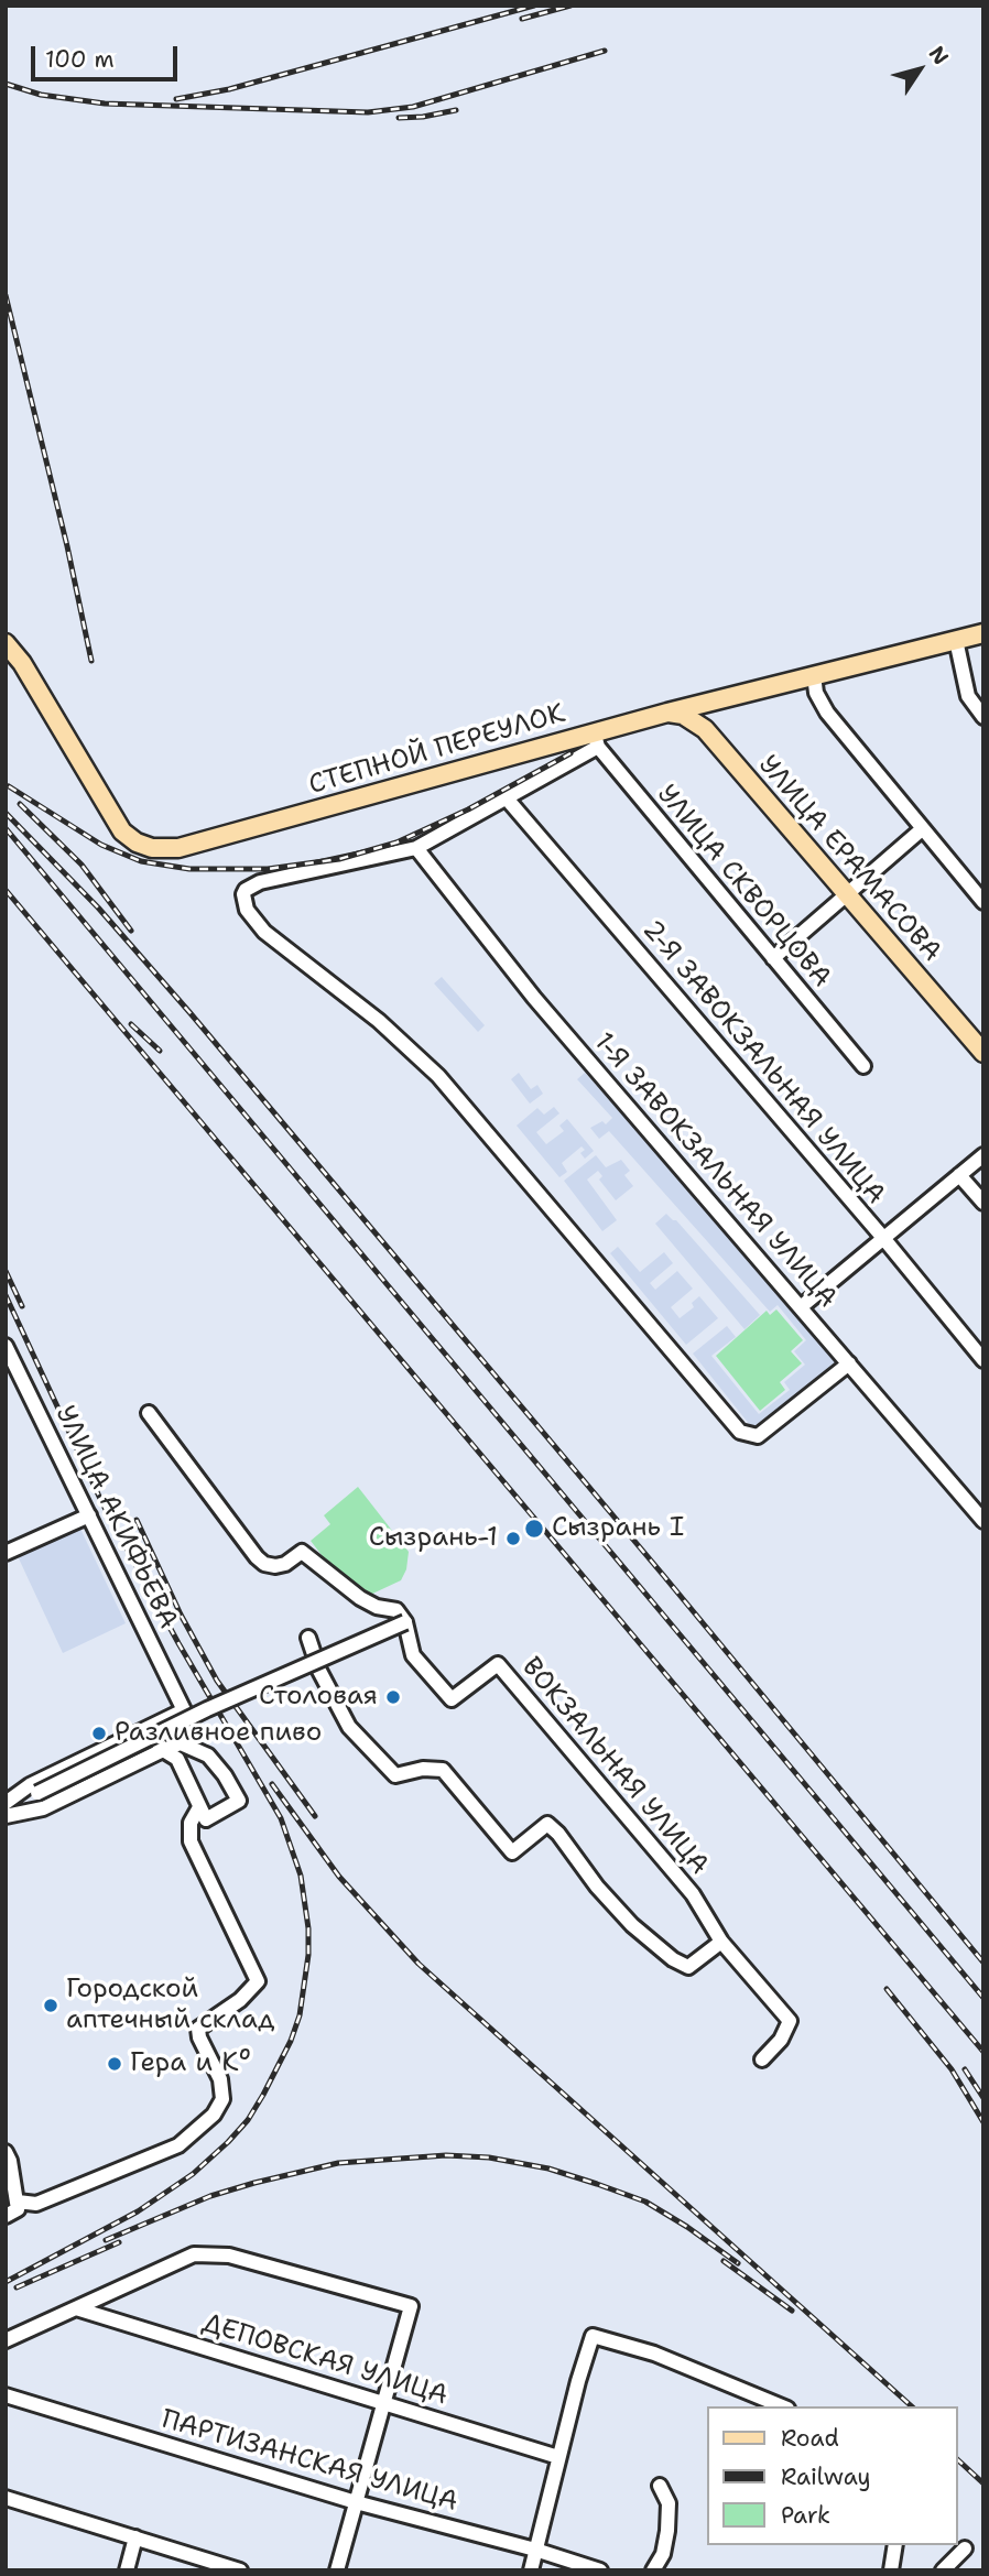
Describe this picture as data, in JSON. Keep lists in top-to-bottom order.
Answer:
{
  "streets": {
    "main road": ["СТЕПНОЙ ПЕРЕУЛОК", "УЛИЦА ЕРАМАСОВА"],
    "street": [
      "УЛИЦА СКВОРЦОВА",
      "2-Я ЗАВОКЗАЛЬНАЯ УЛИЦА",
      "1-Я ЗАВОКЗАЛЬНАЯ УЛИЦА",
      "УЛИЦА АКИФЬЕВА",
      "ВОКЗАЛЬНАЯ УЛИЦА",
      "ДЕПОВСКАЯ УЛИЦА",
      "ПАРТИЗАНСКАЯ УЛИЦА"
    ]
  },
  "crossings": [
    ["СТЕПНОЙ ПЕРЕУЛОК", "УЛИЦА ЕРАМАСОВА"],
    ["СТЕПНОЙ ПЕРЕУЛОК", "УЛИЦА СКВОРЦОВА"]
  ],
  "places": [
    "Сызрань I",
    "Сызрань-1",
    "Столовая",
    "Разливное пиво",
    "Городской аптечный склад",
    "Гера и К⁰"
  ],
  "legend": ["Road", "Railway", "Park"],
  "scale_bar": "100 m",
  "north": "top right"
}
